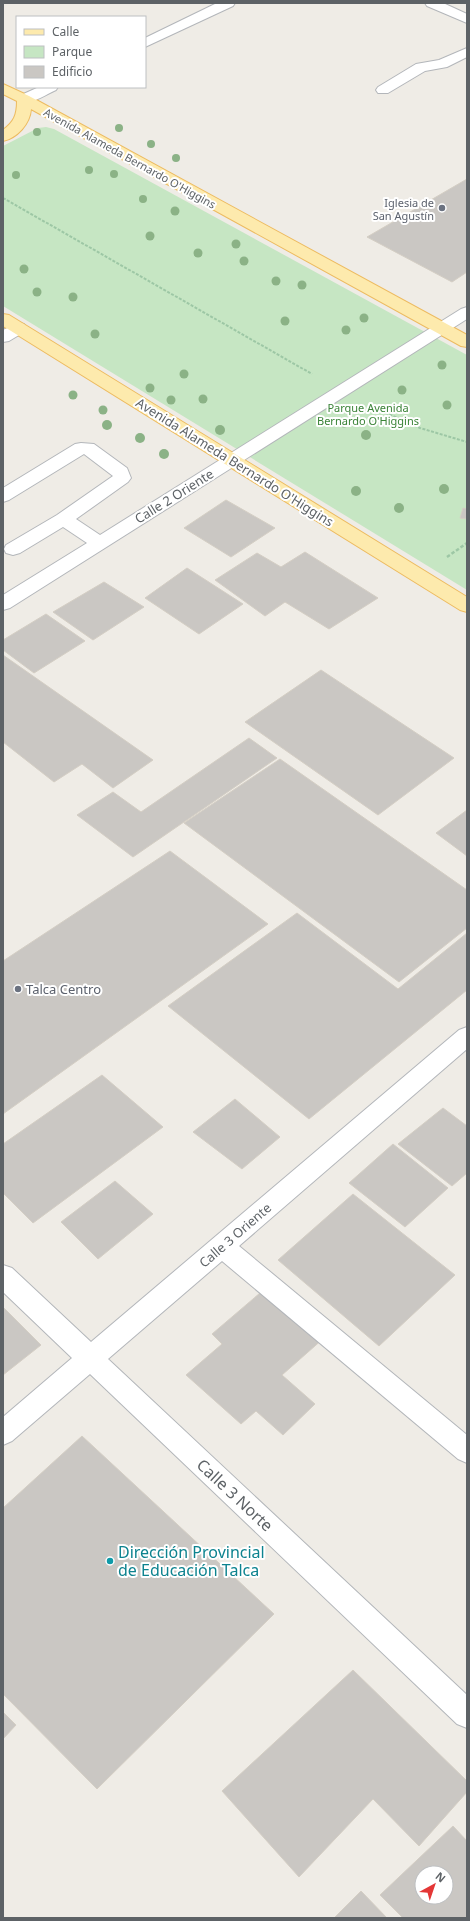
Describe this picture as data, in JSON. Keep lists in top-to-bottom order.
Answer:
{
  "streets": {
    "main road": ["Avenida Alameda Bernardo O'Higgins"],
    "street": ["Calle 2 Oriente", "Calle 3 Oriente", "Calle 3 Norte"]
  },
  "crossings": [
    ["Avenida Alameda Bernardo O'Higgins", "Calle 2 Oriente"],
    ["Calle 3 Oriente", "Calle 3 Norte"]
  ],
  "parks": ["Parque Avenida Bernardo O'Higgins"],
  "places": ["Iglesia de San Agustín", "Talca Centro", "Dirección Provincial de Educación Talca"],
  "legend": ["Calle", "Parque", "Edificio"],
  "north": "top right"
}
